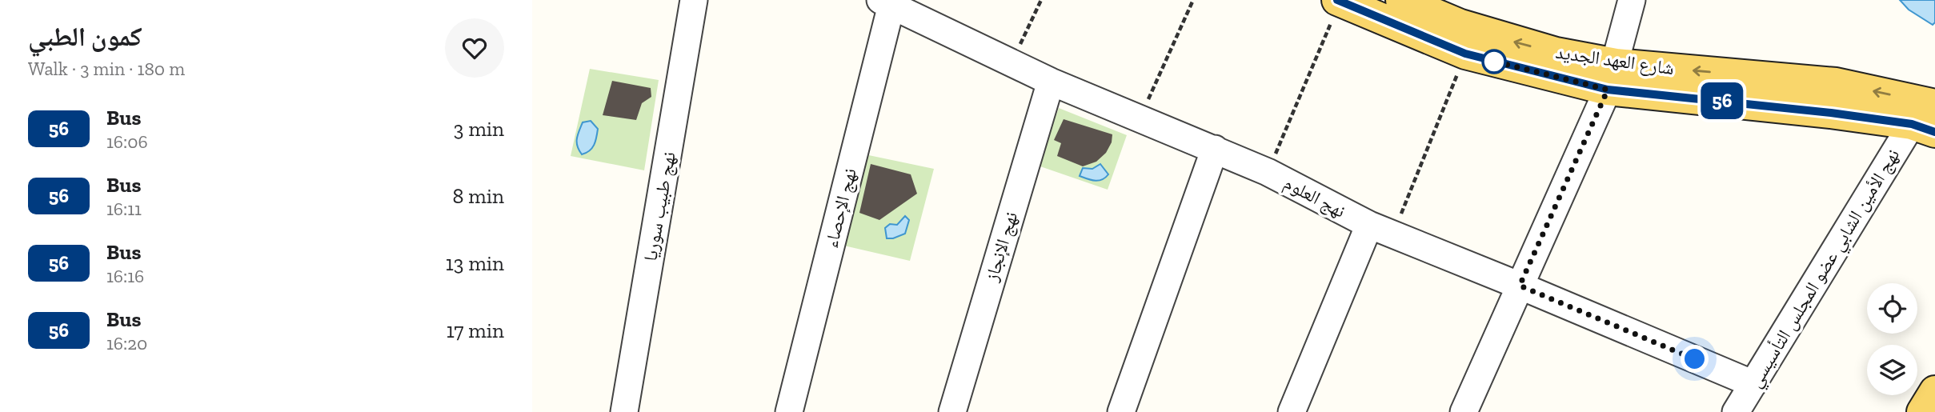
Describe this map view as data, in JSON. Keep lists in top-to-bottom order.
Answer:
{
  "streets": {
    "main road": ["شارع العهد الجديد"],
    "street": [
      "نهج العلوم",
      "نهج طبيب سوريا",
      "نهج الإحصاء",
      "نهج الإنجاز",
      "نهج الأمين الشابي عضو المجلس التأسيسي"
    ]
  },
  "crossings": [
    ["شارع العهد الجديد", "نهج الأمين الشابي عضو المجلس التأسيسي"],
    ["نهج العلوم", "نهج الإحصاء"],
    ["نهج العلوم", "نهج الإنجاز"],
    ["نهج العلوم", "نهج الأمين الشابي عضو المجلس التأسيسي"]
  ],
  "lines": ["bus line 56"],
  "page": {
    "heading": ["كمون الطبي", "Walk · 3 min · 180 m"],
    "on_map": "56",
    "list": [
      {
        "mark": "56",
        "name": "Bus",
        "note": "16:06",
        "value": "3 min"
      },
      {
        "mark": "56",
        "name": "Bus",
        "note": "16:11",
        "value": "8 min"
      },
      {
        "mark": "56",
        "name": "Bus",
        "note": "16:16",
        "value": "13 min"
      },
      {
        "mark": "56",
        "name": "Bus",
        "note": "16:20",
        "value": "17 min"
      }
    ]
  }
}
